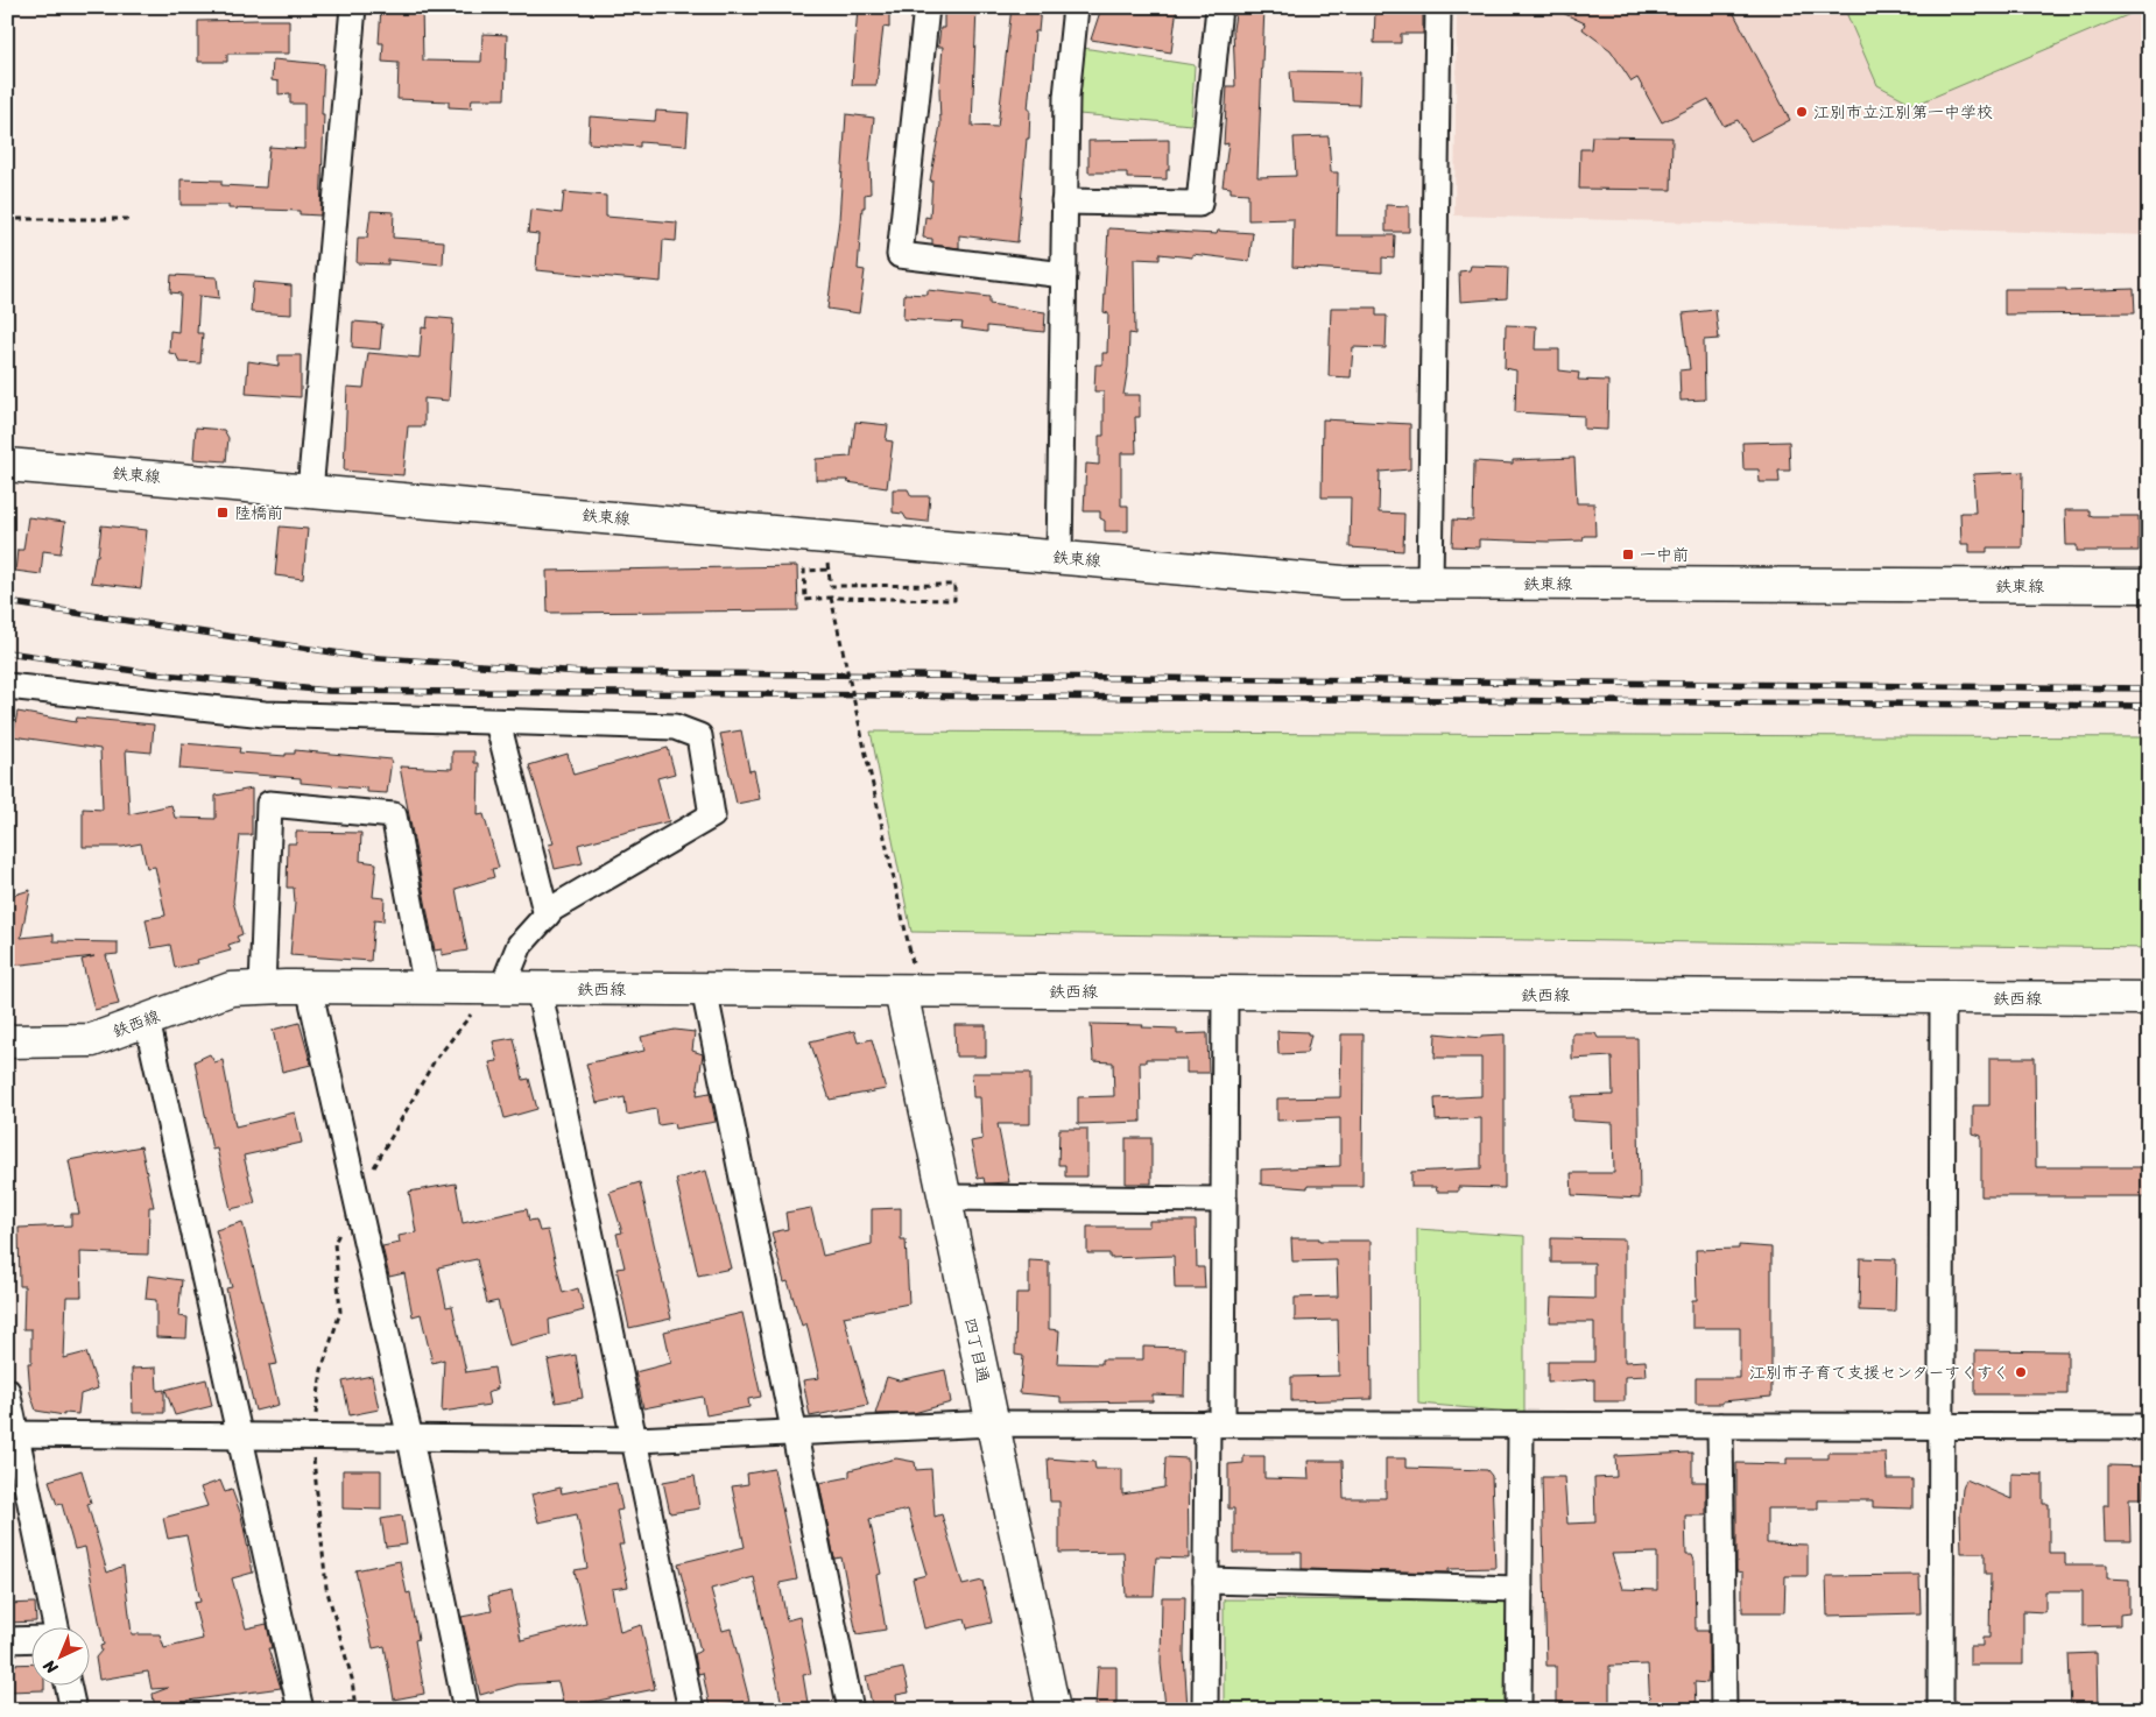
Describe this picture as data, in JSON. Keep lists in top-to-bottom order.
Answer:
{
  "streets": {
    "street": ["鉄東線", "鉄西線", "四丁目通"]
  },
  "crossings": [
    ["鉄西線", "四丁目通"]
  ],
  "places": {
    "other": ["江別市立江別第一中学校", "江別市子育て支援センターすくすく"],
    "transit": ["陸橋前", "一中前"]
  },
  "north": "bottom left"
}
